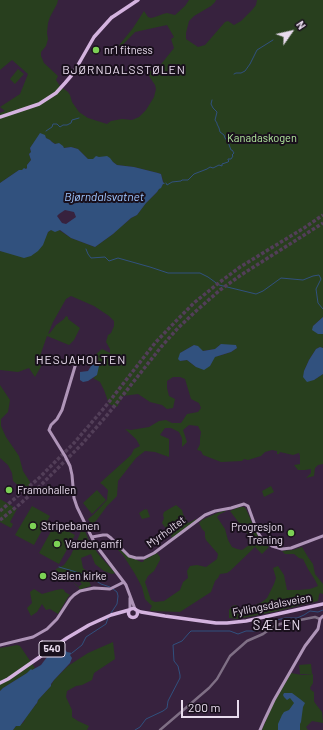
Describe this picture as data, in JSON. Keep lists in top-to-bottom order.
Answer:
{
  "streets": {
    "main road": ["Myrholtet", "Fyllingsdalsveien", "540"]
  },
  "crossings": [
    ["Fyllingsdalsveien", "540"]
  ],
  "districts": ["BJØRNDALSSTØLEN", "HESJAHOLTEN", "SÆLEN"],
  "water": ["Bjørndalsvatnet"],
  "parks": ["Kanadaskogen"],
  "places": [
    "nr1 fitness",
    "Framohallen",
    "Stripebanen",
    "Progresjon Trening",
    "Varden amfi",
    "Sælen kirke"
  ],
  "scale_bar": "200 m",
  "north": "top right"
}
